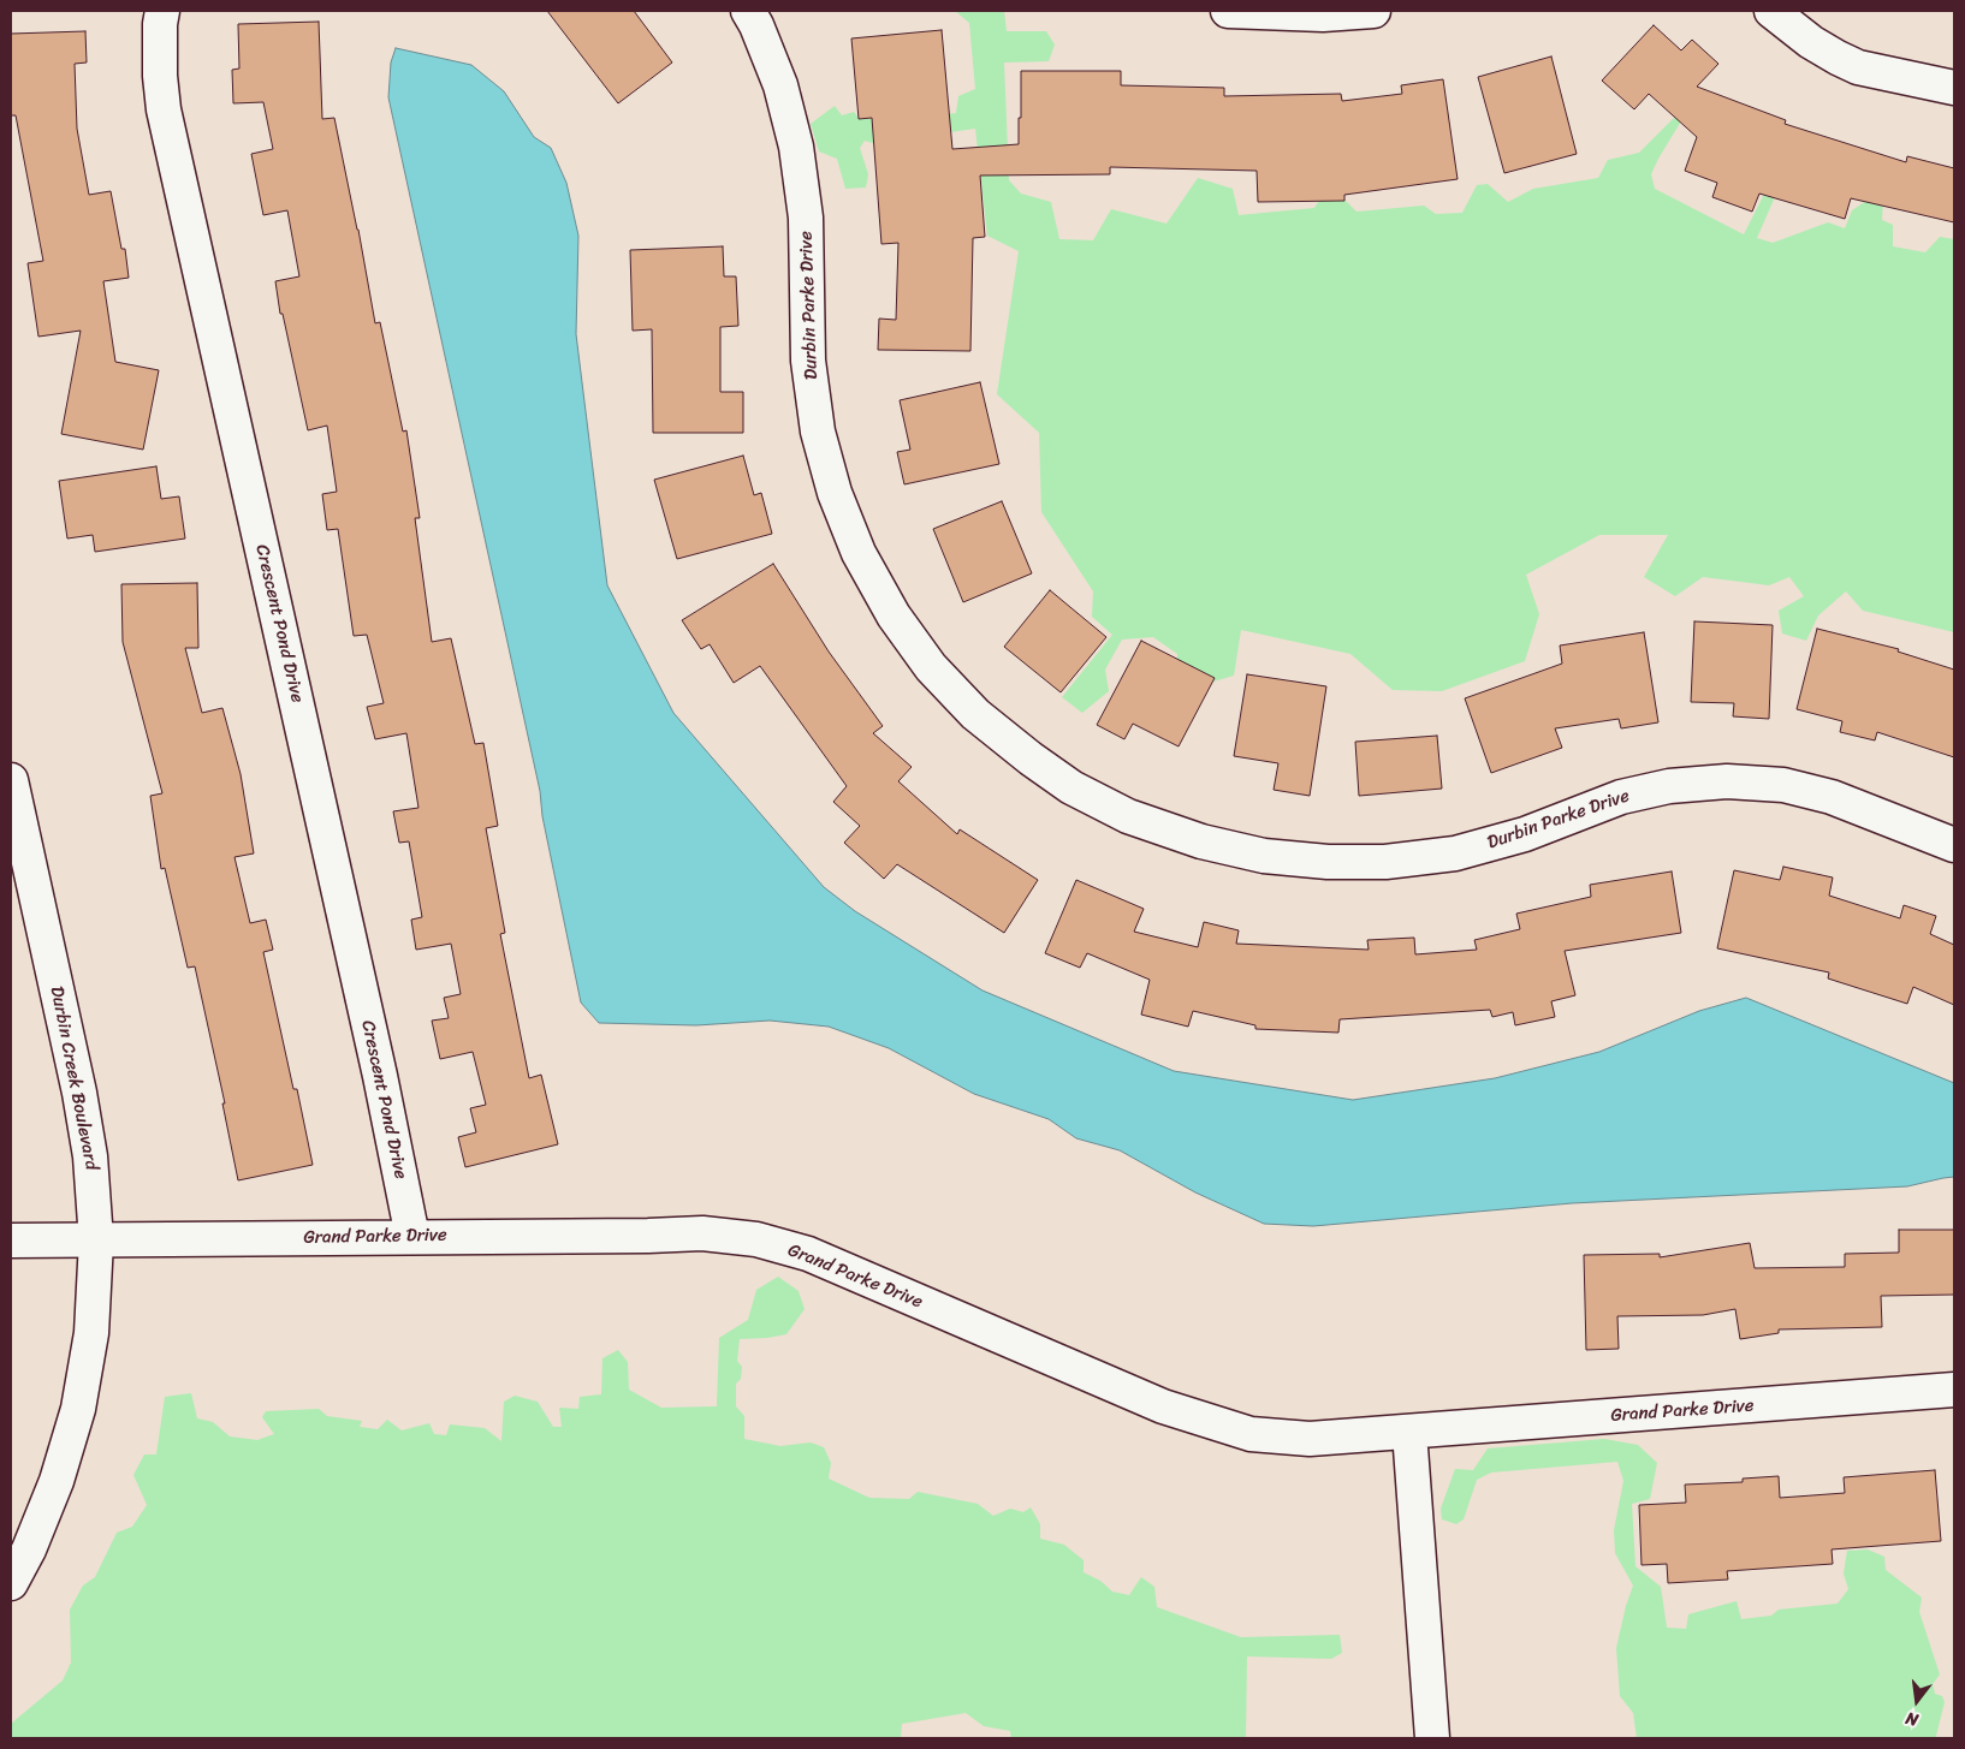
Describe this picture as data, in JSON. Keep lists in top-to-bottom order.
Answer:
{
  "streets": {
    "street": [
      "Durbin Parke Drive",
      "Crescent Pond Drive",
      "Durbin Creek Boulevard",
      "Grand Parke Drive"
    ]
  },
  "crossings": [
    ["Crescent Pond Drive", "Grand Parke Drive"],
    ["Durbin Creek Boulevard", "Grand Parke Drive"]
  ],
  "north": "bottom"
}
